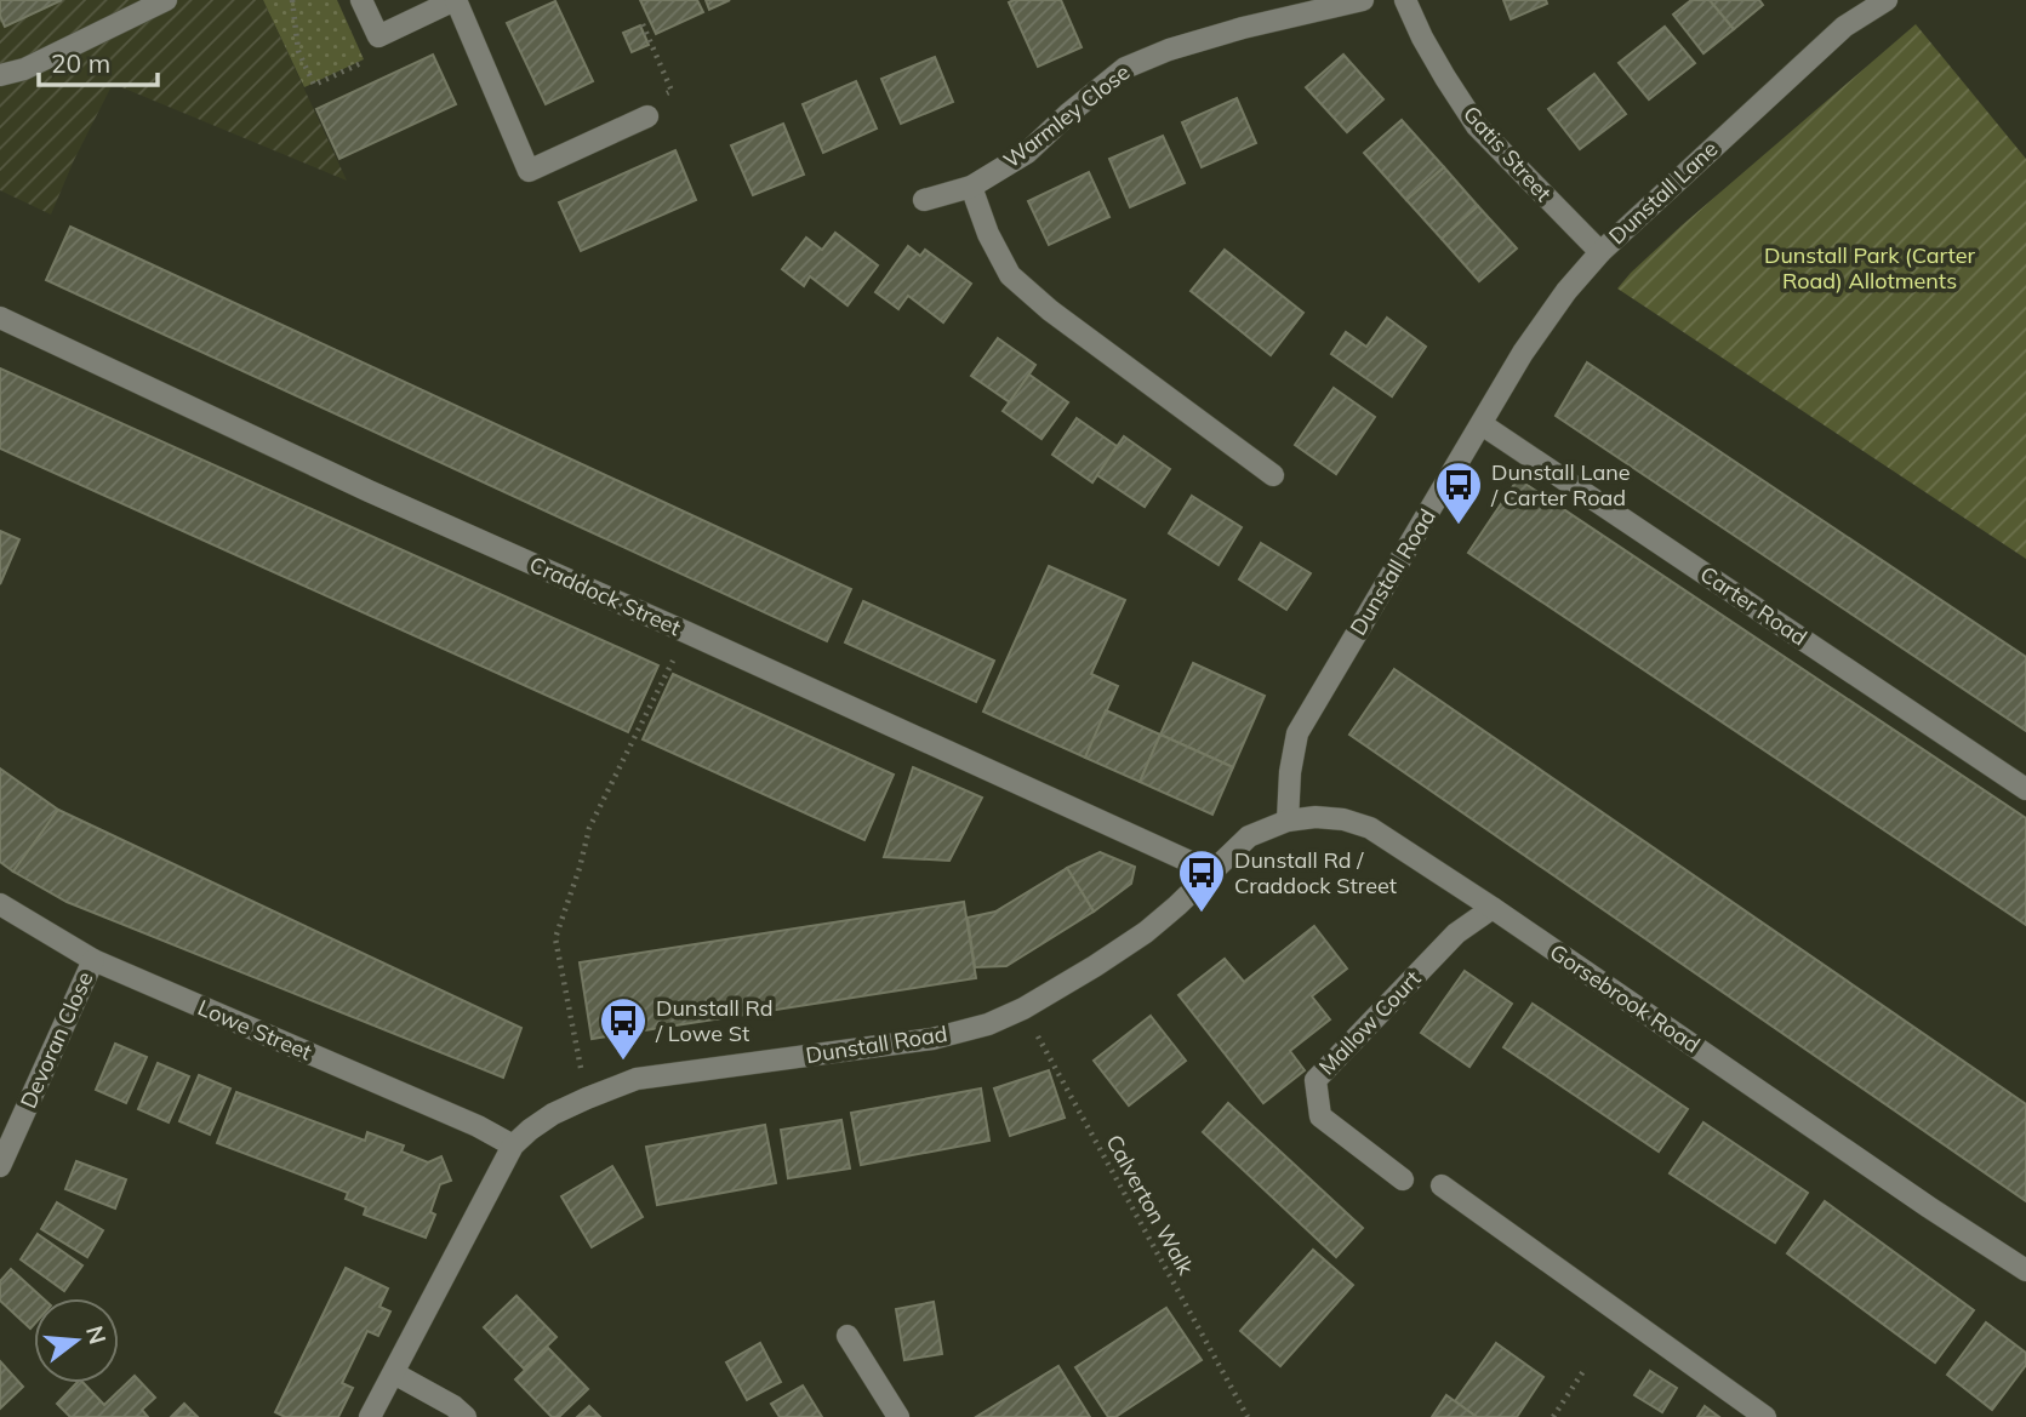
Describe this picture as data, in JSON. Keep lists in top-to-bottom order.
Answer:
{
  "streets": {
    "street": [
      "Warmley Close",
      "Gatis Street",
      "Dunstall Lane",
      "Dunstall Road",
      "Craddock Street",
      "Carter Road",
      "Gorsebrook Road",
      "Mallow Court",
      "Lowe Street",
      "Devoran Close"
    ],
    "path": ["Calverton Walk"]
  },
  "crossings": [
    ["Gatis Street", "Dunstall Lane"],
    ["Dunstall Lane", "Dunstall Road"],
    ["Dunstall Lane", "Carter Road"],
    ["Dunstall Road", "Craddock Street"],
    ["Dunstall Road", "Carter Road"],
    ["Dunstall Road", "Gorsebrook Road"],
    ["Dunstall Road", "Lowe Street"],
    ["Dunstall Road", "Calverton Walk"],
    ["Craddock Street", "Gorsebrook Road"],
    ["Gorsebrook Road", "Mallow Court"],
    ["Lowe Street", "Devoran Close"]
  ],
  "parks": ["Dunstall Park (Carter Road) Allotments"],
  "places": {
    "bus stop": ["Dunstall Lane / Carter Road", "Dunstall Rd / Craddock Street", "Dunstall Rd / Lowe St"]
  },
  "scale_bar": "20 m",
  "north": "right"
}
